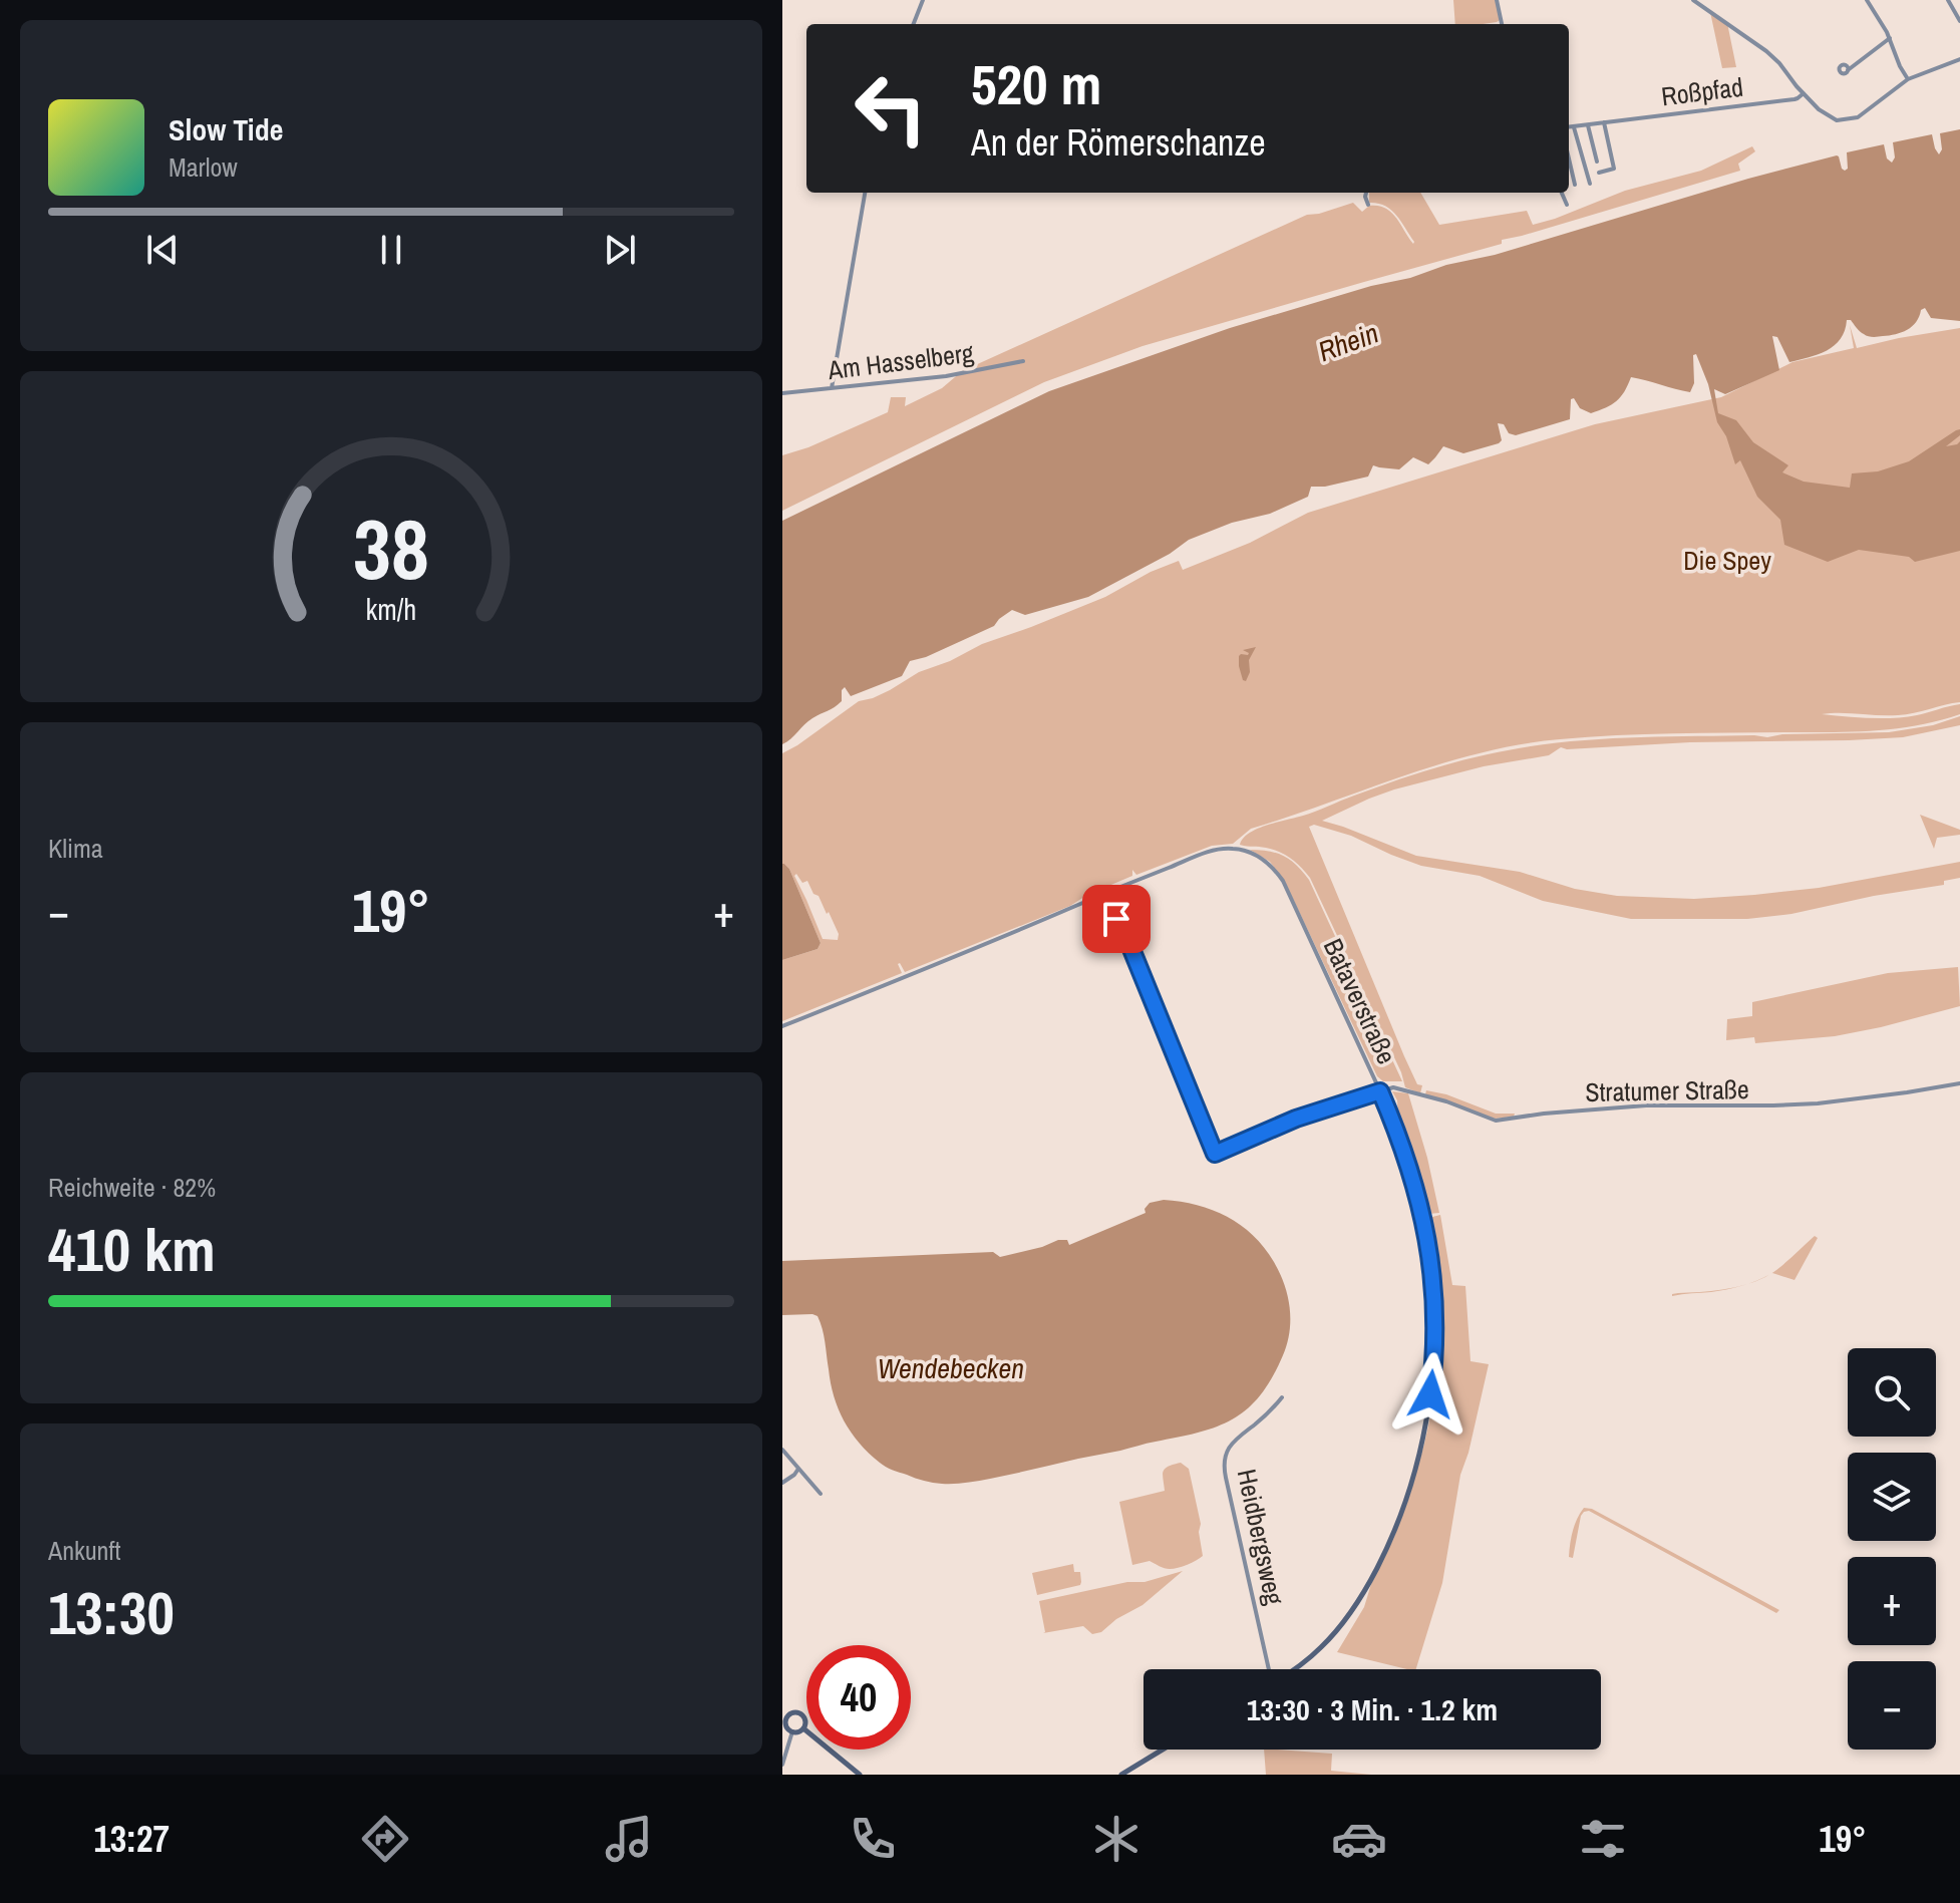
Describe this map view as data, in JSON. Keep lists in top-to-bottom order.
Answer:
{
  "streets": {
    "street": [
      "Roßpfad",
      "Am Hasselberg",
      "Bataverstraße",
      "Stratumer Straße",
      "Heidbergsweg"
    ]
  },
  "crossings": [
    ["Bataverstraße", "Stratumer Straße"]
  ],
  "water": ["Rhein", "Wendebecken"],
  "parks": ["Die Spey"],
  "page": {
    "turn": ["520 m", "An der Römerschanze"],
    "song": ["Slow Tide", "Marlow"],
    "tile": [
      "Klima",
      ["Reichweite · 82%", "410 km"],
      ["Ankunft", "13:30"]
    ],
    "heat": ["−", "19°", "+"],
    "map_buttons": ["+", "−"],
    "limit": "40",
    "trip": "13:30 · 3 Min. · 1.2 km",
    "tabs": ["13:27", "19°"],
    "gauge": ["38", "km/h"]
  }
}
